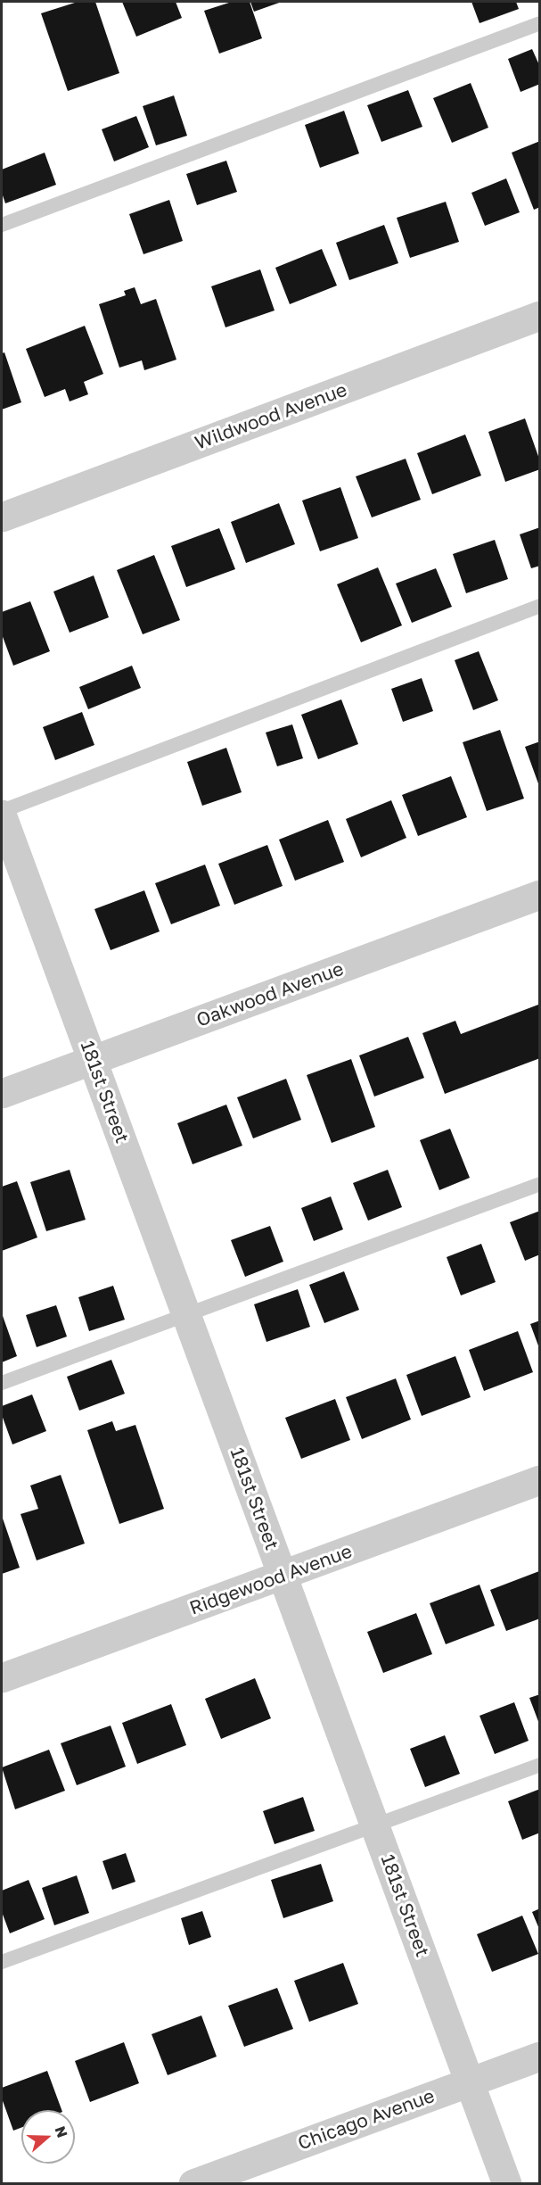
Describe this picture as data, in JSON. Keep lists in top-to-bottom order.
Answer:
{
  "streets": {
    "street": [
      "Wildwood Avenue",
      "Oakwood Avenue",
      "181st Street",
      "Ridgewood Avenue",
      "Chicago Avenue"
    ]
  },
  "crossings": [
    ["Oakwood Avenue", "181st Street"],
    ["181st Street", "Ridgewood Avenue"],
    ["181st Street", "Chicago Avenue"]
  ],
  "north": "right"
}
